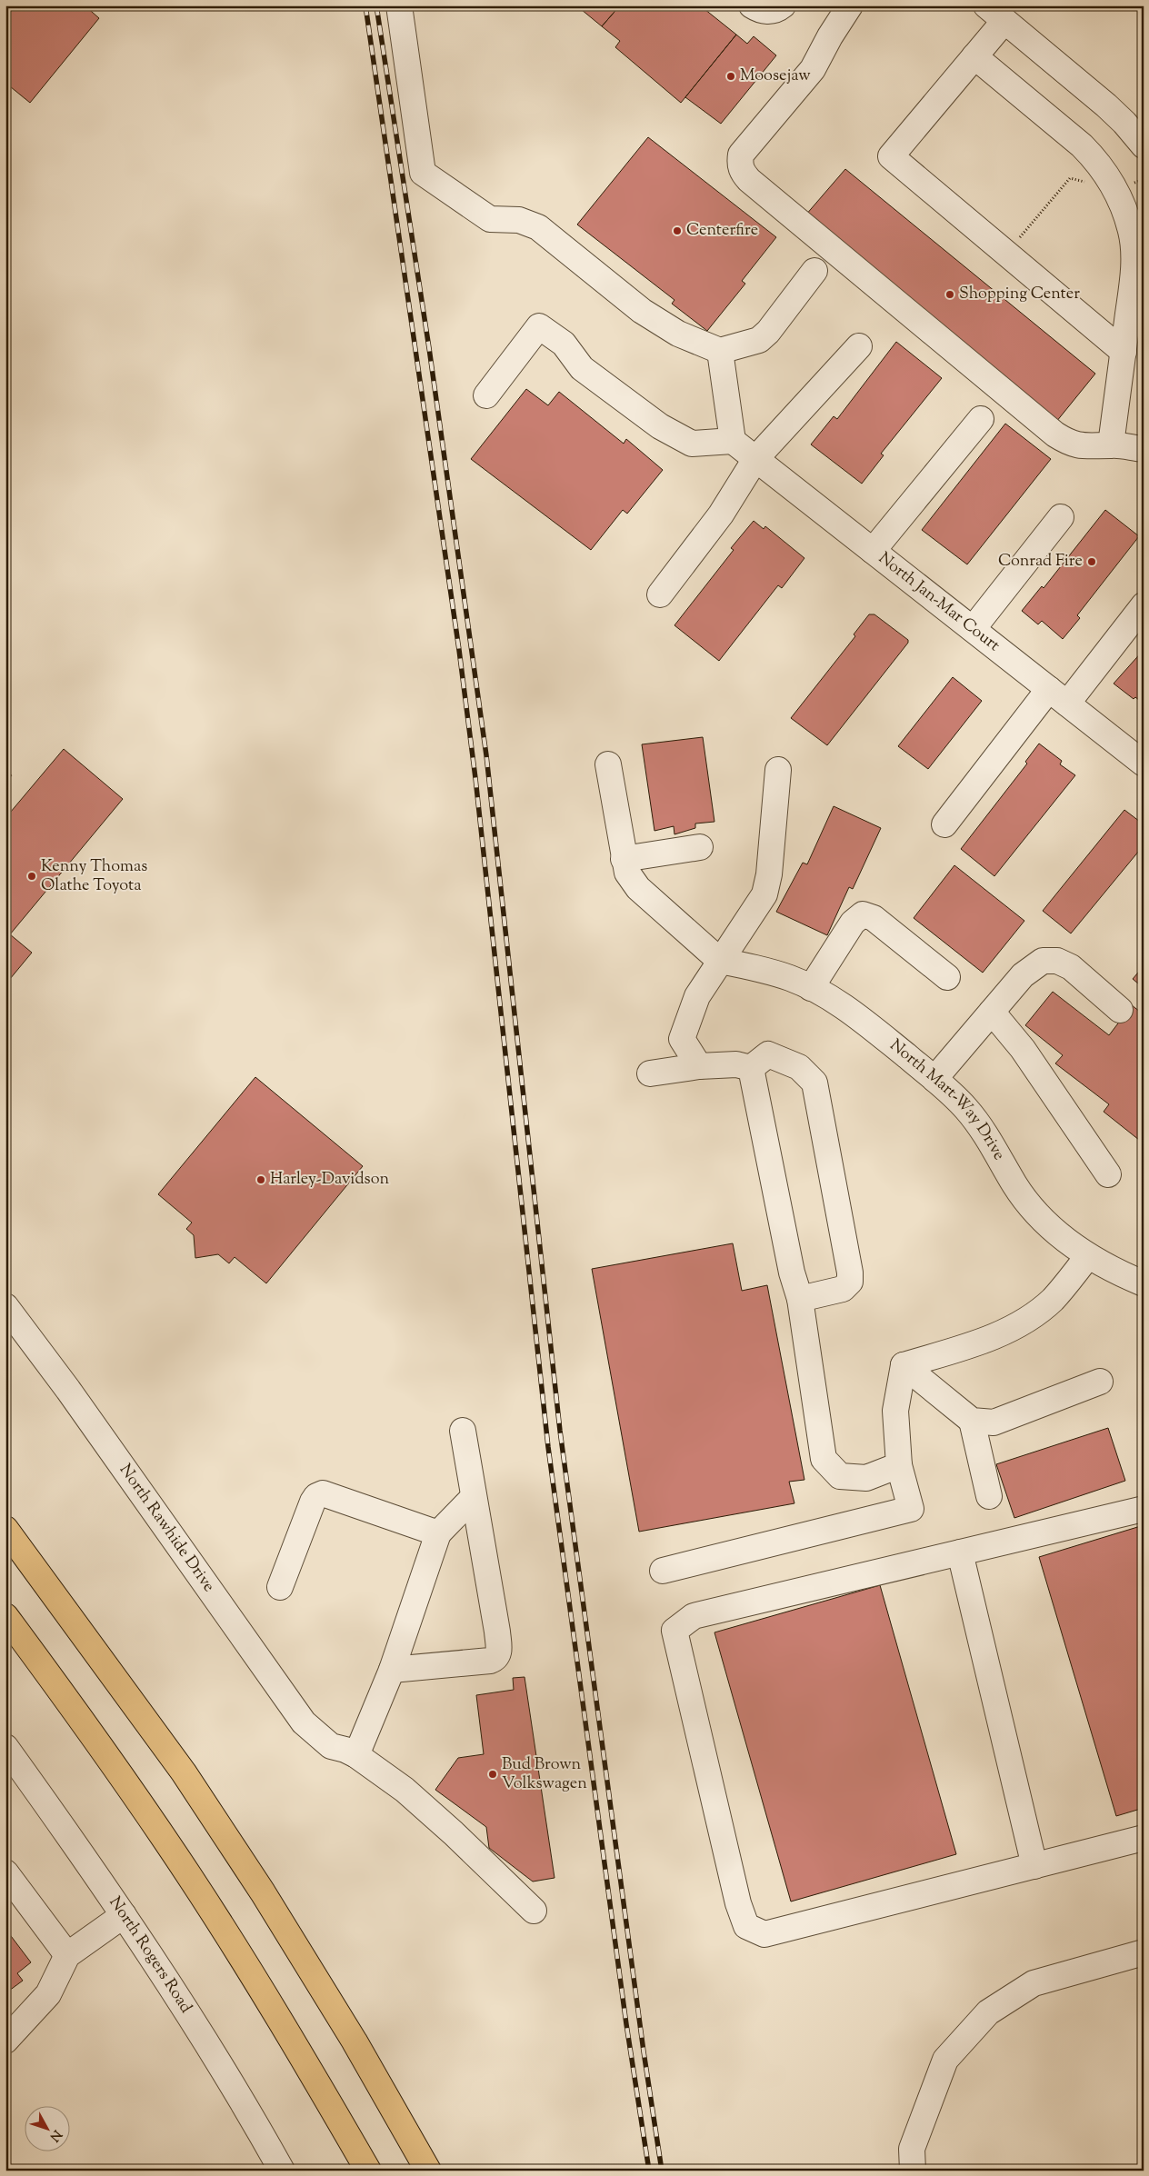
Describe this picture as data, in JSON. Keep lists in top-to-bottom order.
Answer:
{
  "streets": {
    "street": [
      "North Jan-Mar Court",
      "North Mart-Way Drive",
      "North Rawhide Drive",
      "North Rogers Road"
    ]
  },
  "places": [
    "Moosejaw",
    "Centerfire",
    "Shopping Center",
    "Conrad Fire",
    "Kenny Thomas Olathe Toyota",
    "Harley-Davidson",
    "Bud Brown Volkswagen"
  ],
  "north": "bottom right"
}
